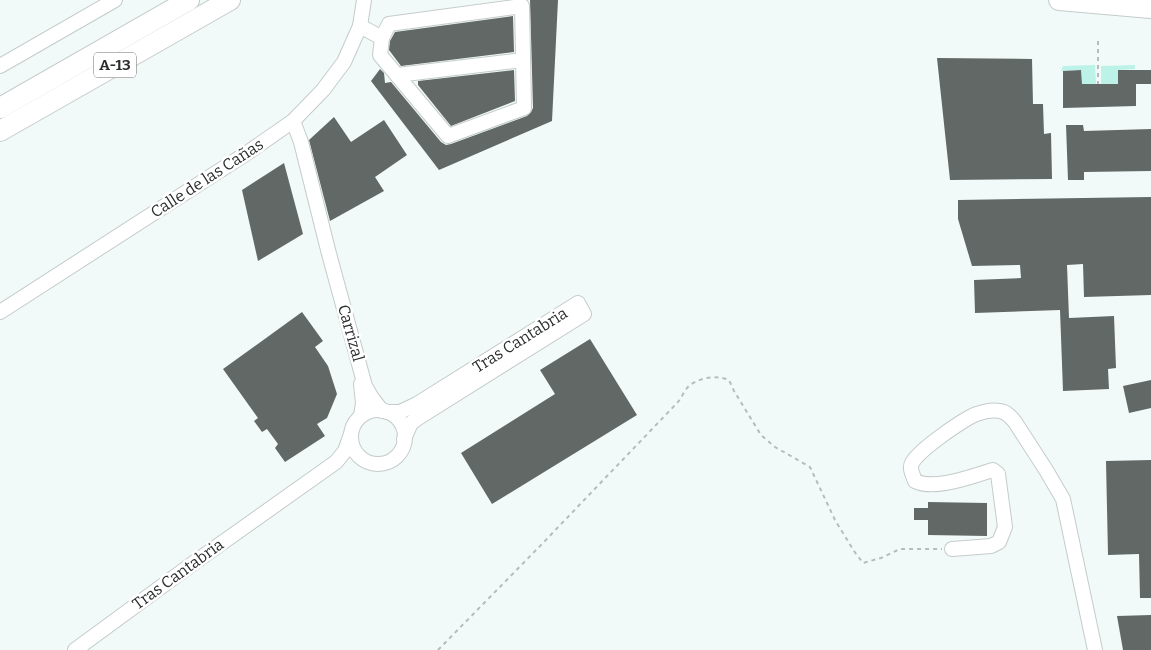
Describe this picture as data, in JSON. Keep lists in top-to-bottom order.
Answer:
{
  "streets": {
    "highway": ["A-13"],
    "street": ["Calle de las Cañas", "Carrizal", "Tras Cantabria"]
  },
  "crossings": [
    ["Calle de las Cañas", "Carrizal"],
    ["Carrizal", "Tras Cantabria"]
  ]
}
